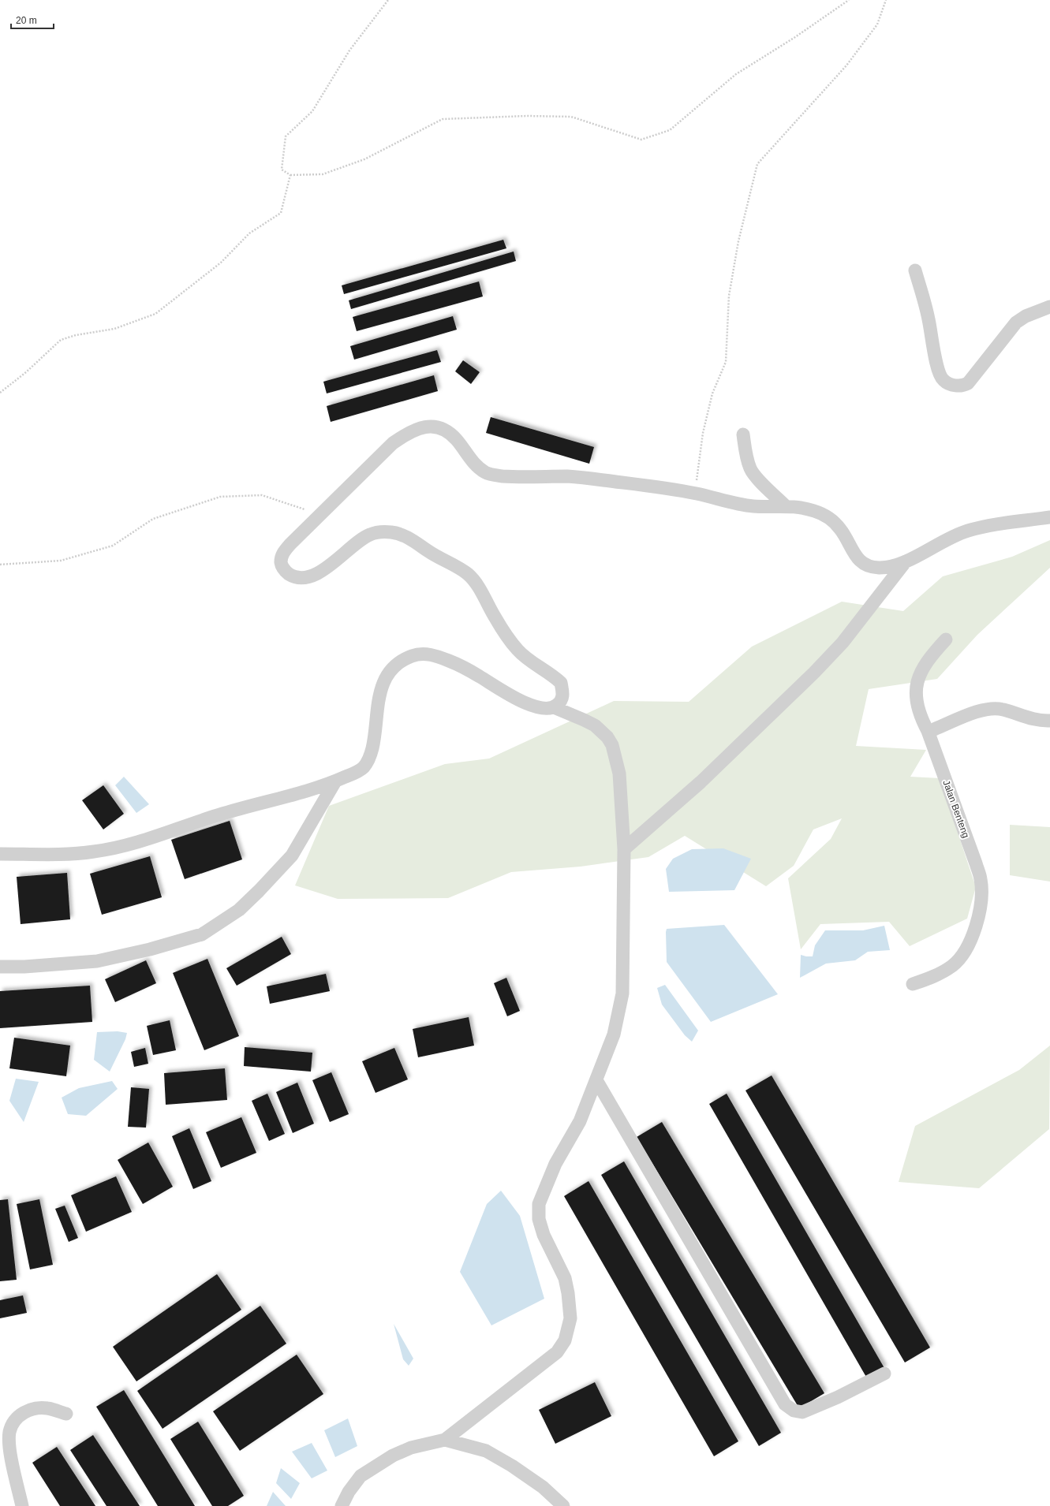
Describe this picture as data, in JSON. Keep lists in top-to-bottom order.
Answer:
{
  "streets": {
    "street": ["Jalan Benteng"]
  },
  "scale_bar": "20 m"
}
